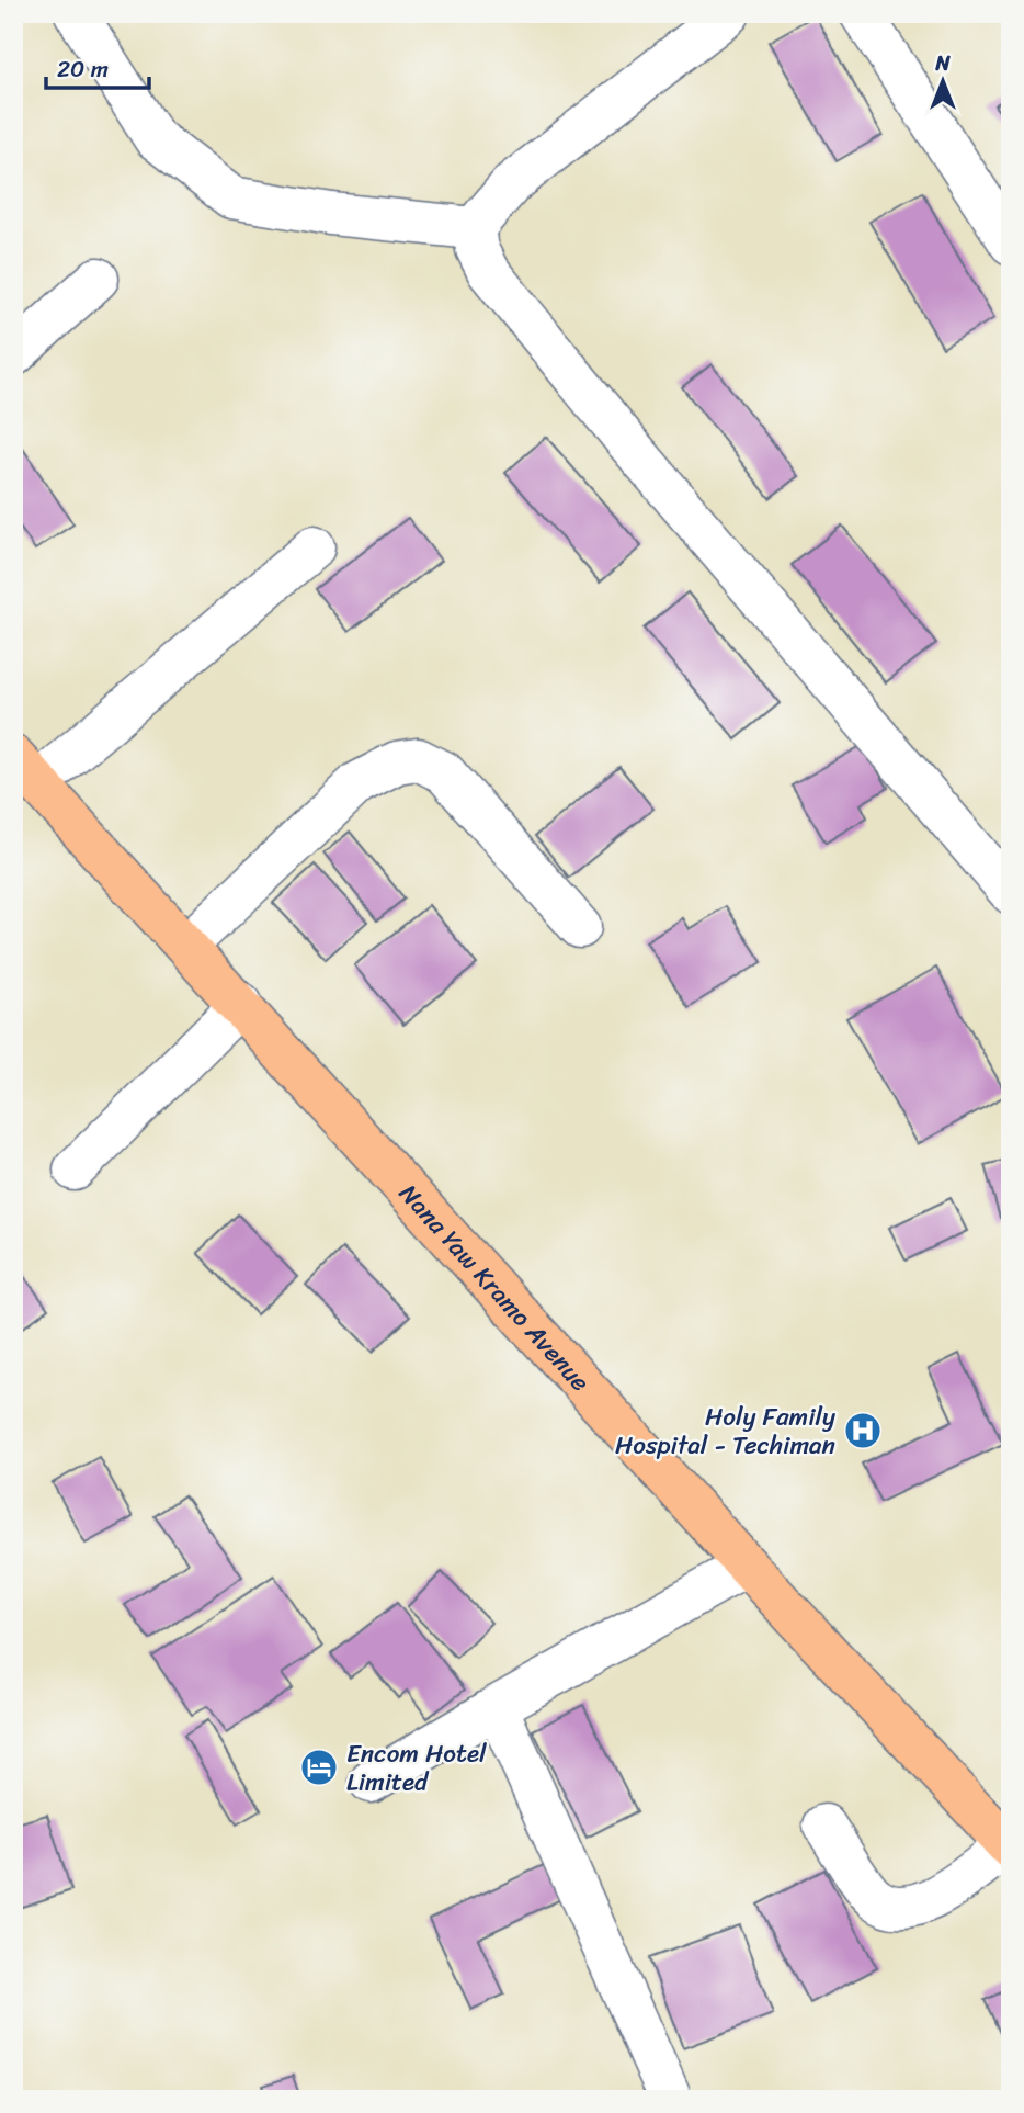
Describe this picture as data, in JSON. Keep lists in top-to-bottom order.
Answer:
{
  "streets": {
    "main road": ["Nana Yaw Kramo Avenue"]
  },
  "places": {
    "hospital": ["Holy Family Hospital - Techiman"],
    "hotel": ["Encom Hotel Limited"]
  },
  "scale_bar": "20 m",
  "north": "top"
}
